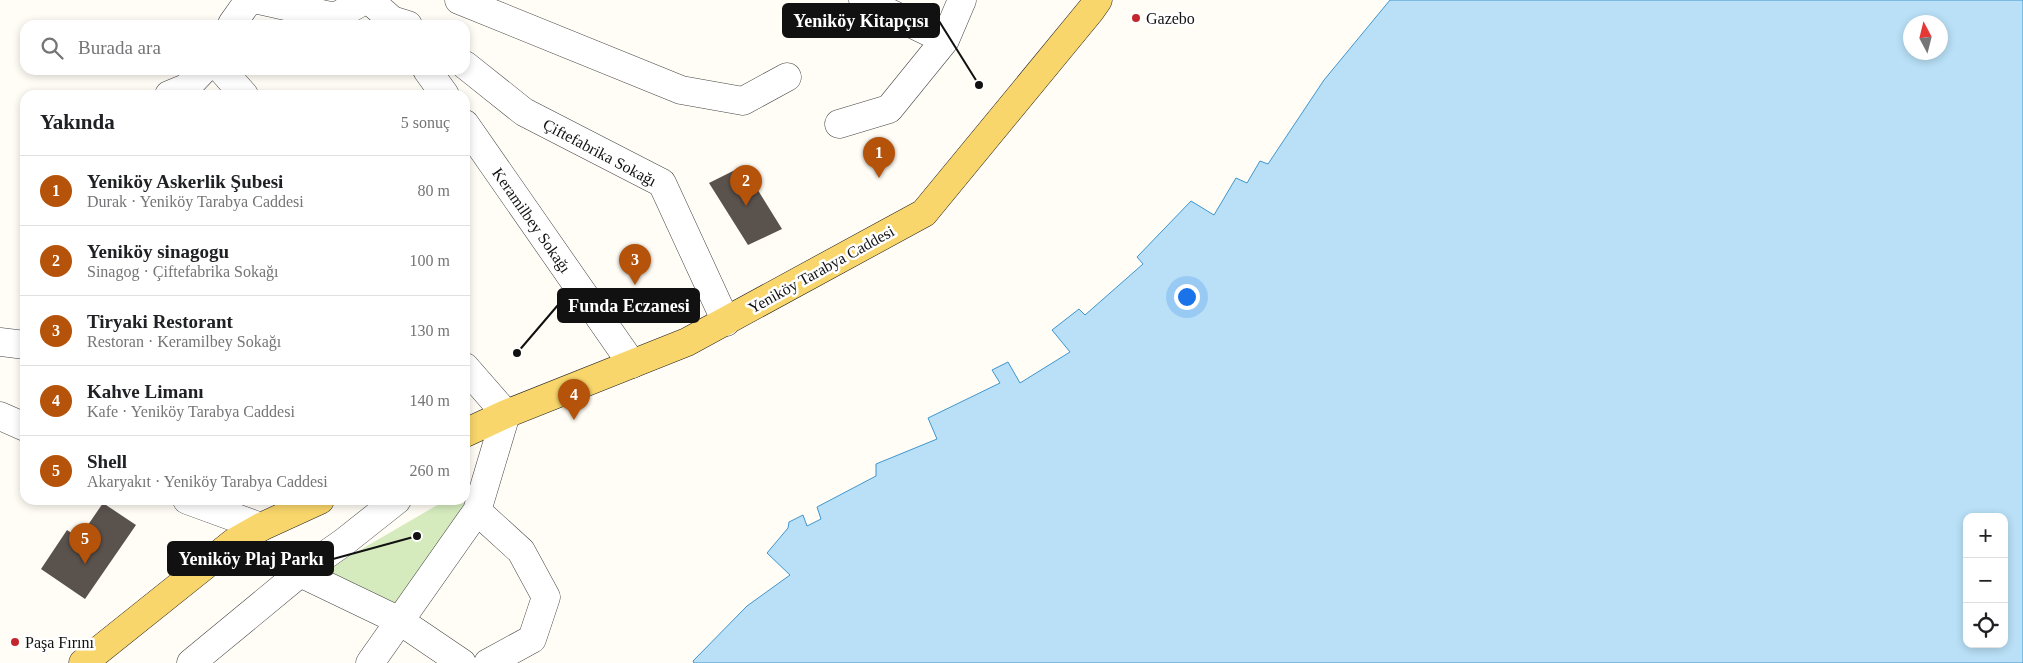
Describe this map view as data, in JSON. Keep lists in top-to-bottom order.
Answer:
{
  "streets": {
    "main road": ["Yeniköy Tarabya Caddesi"],
    "street": ["Çiftefabrika Sokağı", "Keramilbey Sokağı"]
  },
  "crossings": [
    ["Çiftefabrika Sokağı", "Yeniköy Tarabya Caddesi"],
    ["Keramilbey Sokağı", "Yeniköy Tarabya Caddesi"]
  ],
  "places": [
    "Gazebo",
    "Yeniköy Kitapçısı",
    "Funda Eczanesi",
    "Yeniköy Plaj Parkı",
    "Paşa Fırını"
  ],
  "north": "top",
  "page": {
    "search": "Burada ara",
    "heading": ["Yakında", "5 sonuç"],
    "pins": [
      "1",
      "2",
      "3",
      "4",
      "5"
    ],
    "list": [
      {
        "mark": "1",
        "name": "Yeniköy Askerlik Şubesi",
        "note": "Durak · Yeniköy Tarabya Caddesi",
        "value": "80 m"
      },
      {
        "mark": "2",
        "name": "Yeniköy sinagogu",
        "note": "Sinagog · Çiftefabrika Sokağı",
        "value": "100 m"
      },
      {
        "mark": "3",
        "name": "Tiryaki Restorant",
        "note": "Restoran · Keramilbey Sokağı",
        "value": "130 m"
      },
      {
        "mark": "4",
        "name": "Kahve Limanı",
        "note": "Kafe · Yeniköy Tarabya Caddesi",
        "value": "140 m"
      },
      {
        "mark": "5",
        "name": "Shell",
        "note": "Akaryakıt · Yeniköy Tarabya Caddesi",
        "value": "260 m"
      }
    ],
    "map_buttons": ["+", "−"]
  }
}
